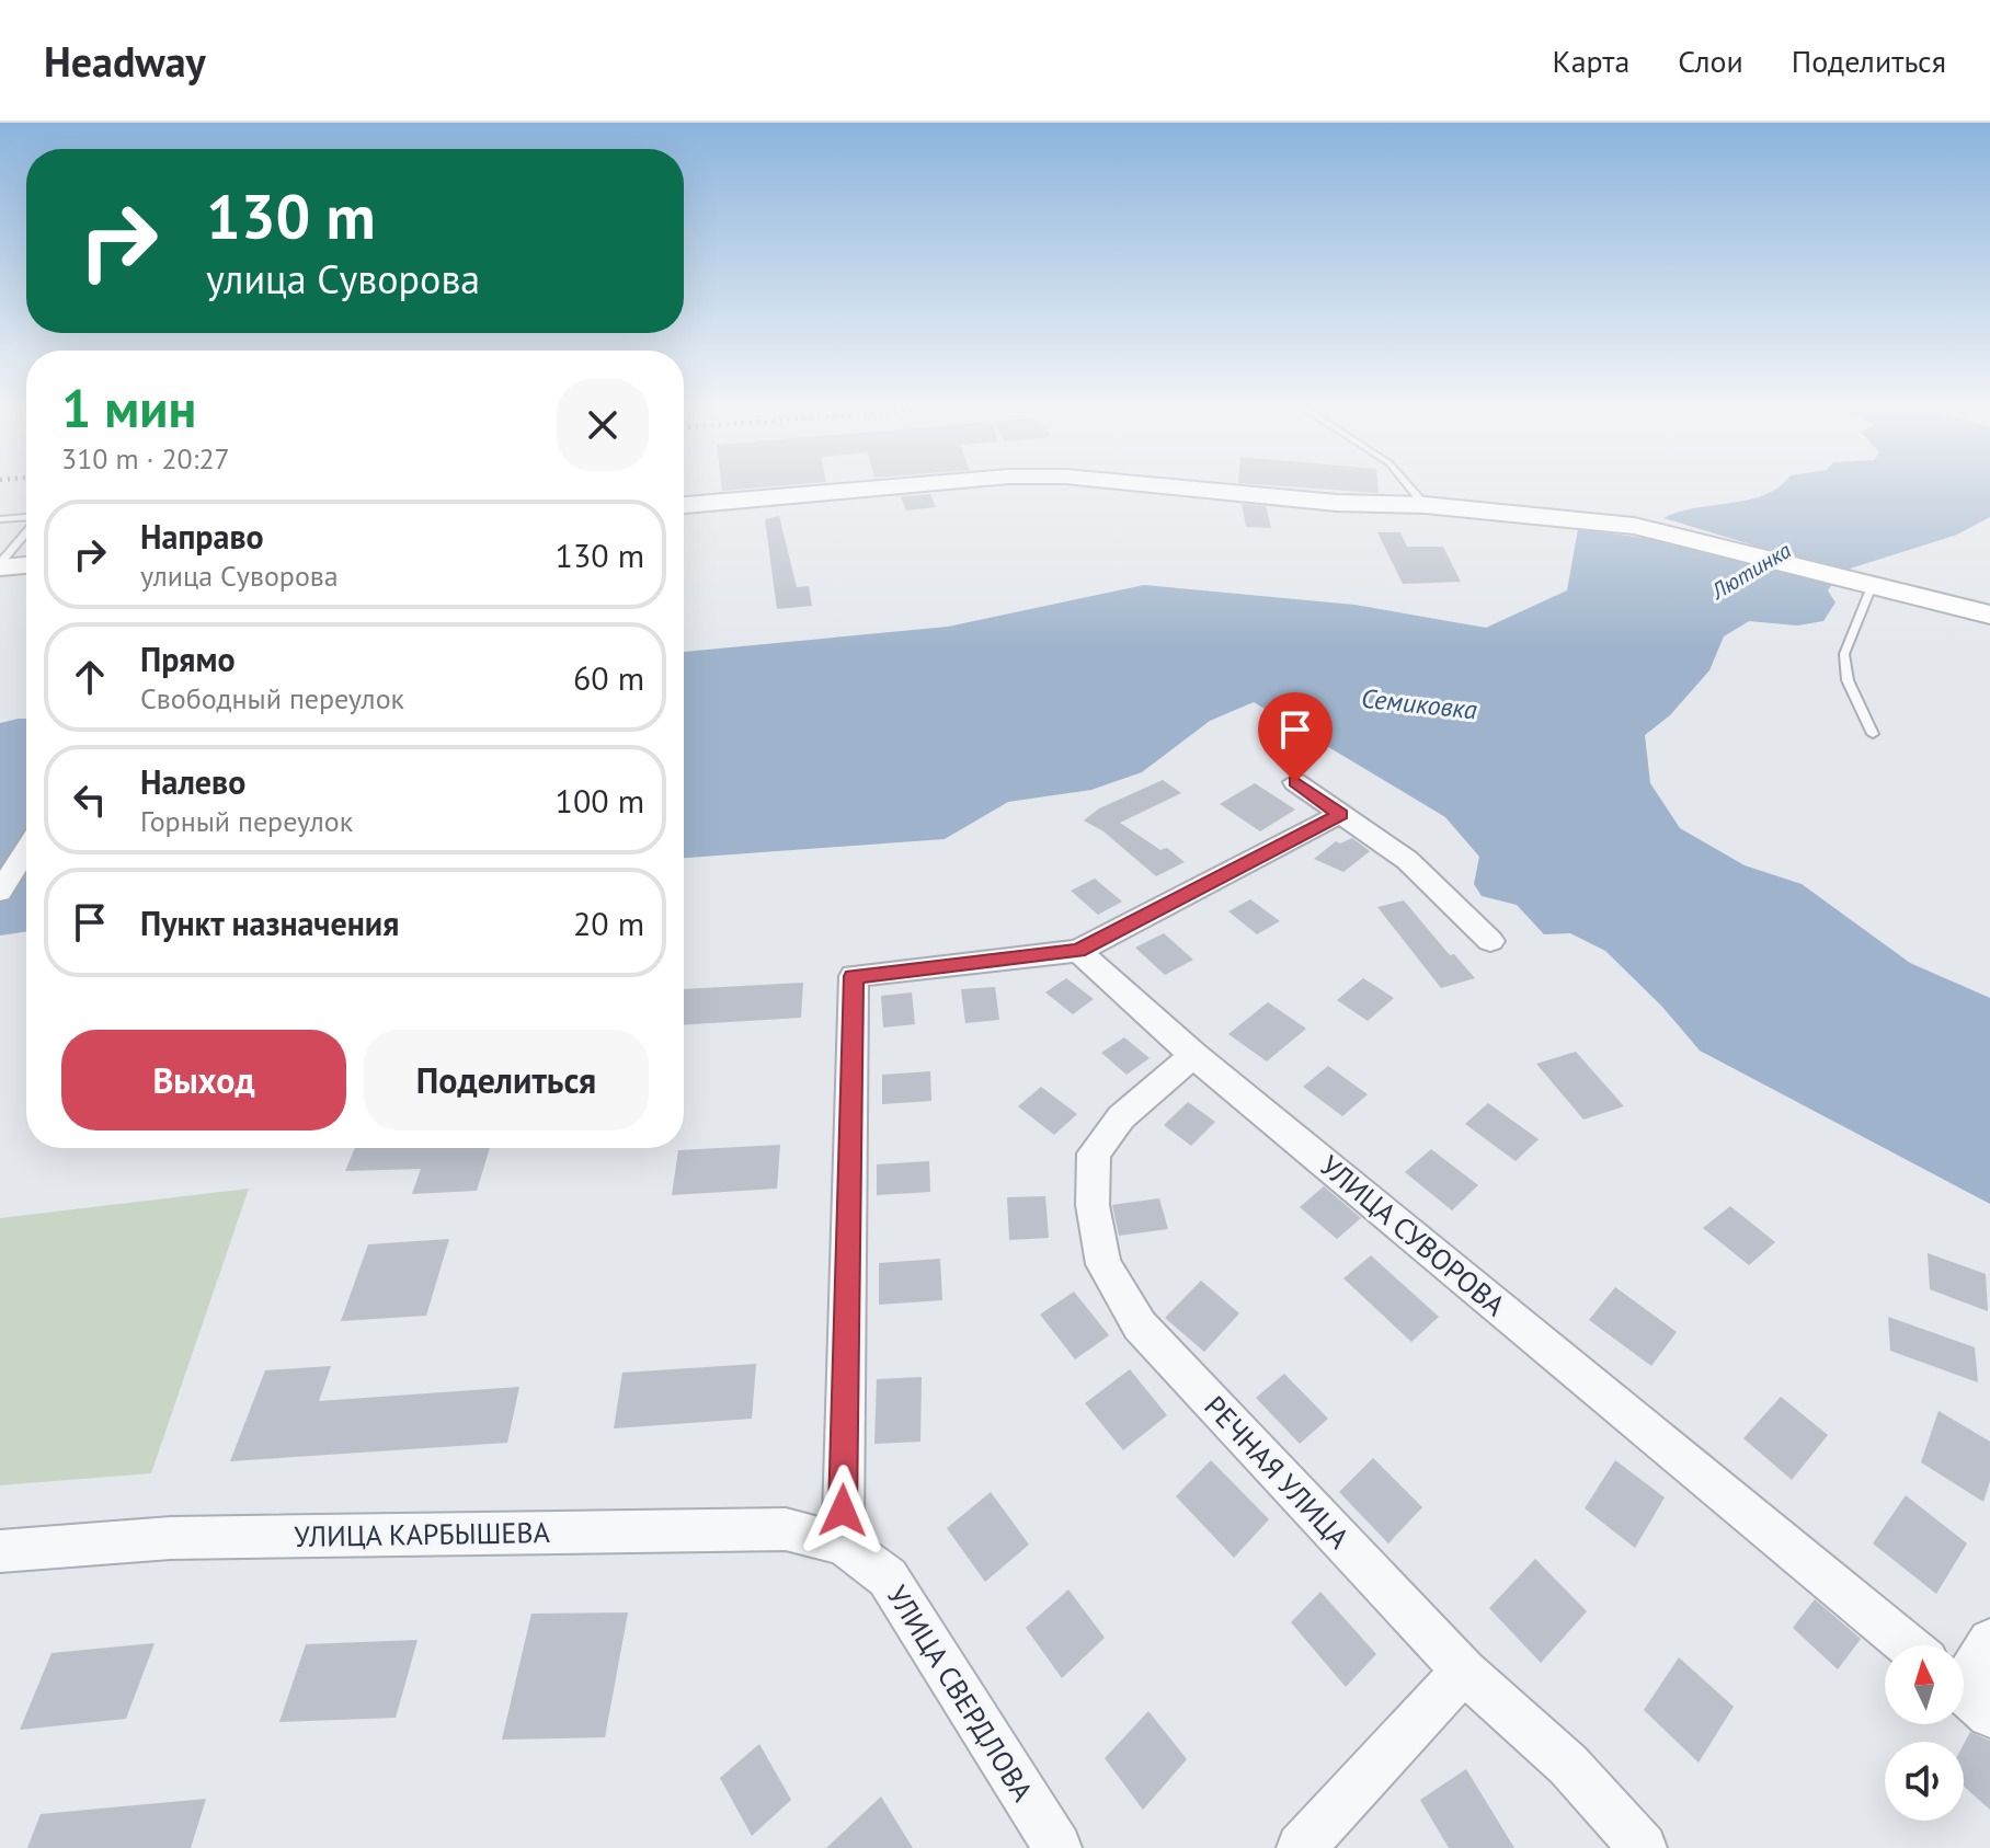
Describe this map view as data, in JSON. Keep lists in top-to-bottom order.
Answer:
{
  "streets": {
    "street": [
      "УЛИЦА СУВОРОВА",
      "РЕЧНАЯ УЛИЦА",
      "УЛИЦА КАРБЫШЕВА",
      "УЛИЦА СВЕРДЛОВА"
    ]
  },
  "crossings": [
    ["УЛИЦА СУВОРОВА", "РЕЧНАЯ УЛИЦА"],
    ["УЛИЦА КАРБЫШЕВА", "УЛИЦА СВЕРДЛОВА"]
  ],
  "water": ["Лютинка", "Семиковка"],
  "north": "top",
  "page": {
    "header": "Headway",
    "nav": ["Карта", "Слои", "Поделиться"],
    "turn": ["130 m", "улица Суворова"],
    "heading": ["1 мин", "310 m · 20:27"],
    "list": [
      {
        "name": "Направо",
        "note": "улица Суворова",
        "value": "130 m"
      },
      {
        "name": "Прямо",
        "note": "Свободный переулок",
        "value": "60 m"
      },
      {
        "name": "Налево",
        "note": "Горный переулок",
        "value": "100 m"
      },
      {
        "name": "Пункт назначения",
        "value": "20 m"
      }
    ],
    "buttons": ["Выход", "Поделиться"]
  }
}
